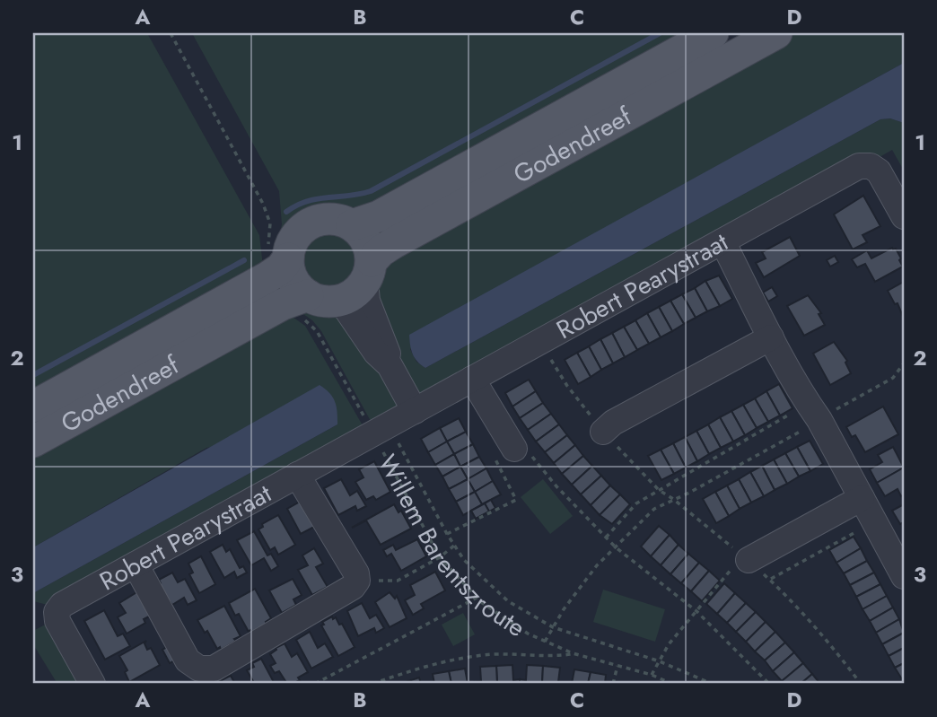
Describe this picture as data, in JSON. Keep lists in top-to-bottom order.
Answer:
{
  "streets": {
    "main road": ["Godendreef"],
    "street": ["Robert Pearystraat"],
    "path": ["Willem Barentszroute"]
  },
  "crossings": [
    ["Robert Pearystraat", "Willem Barentszroute"]
  ],
  "grid": {
    "columns": [
      "A",
      "B",
      "C",
      "D"
    ],
    "rows": ["1", "2", "3"]
  }
}
